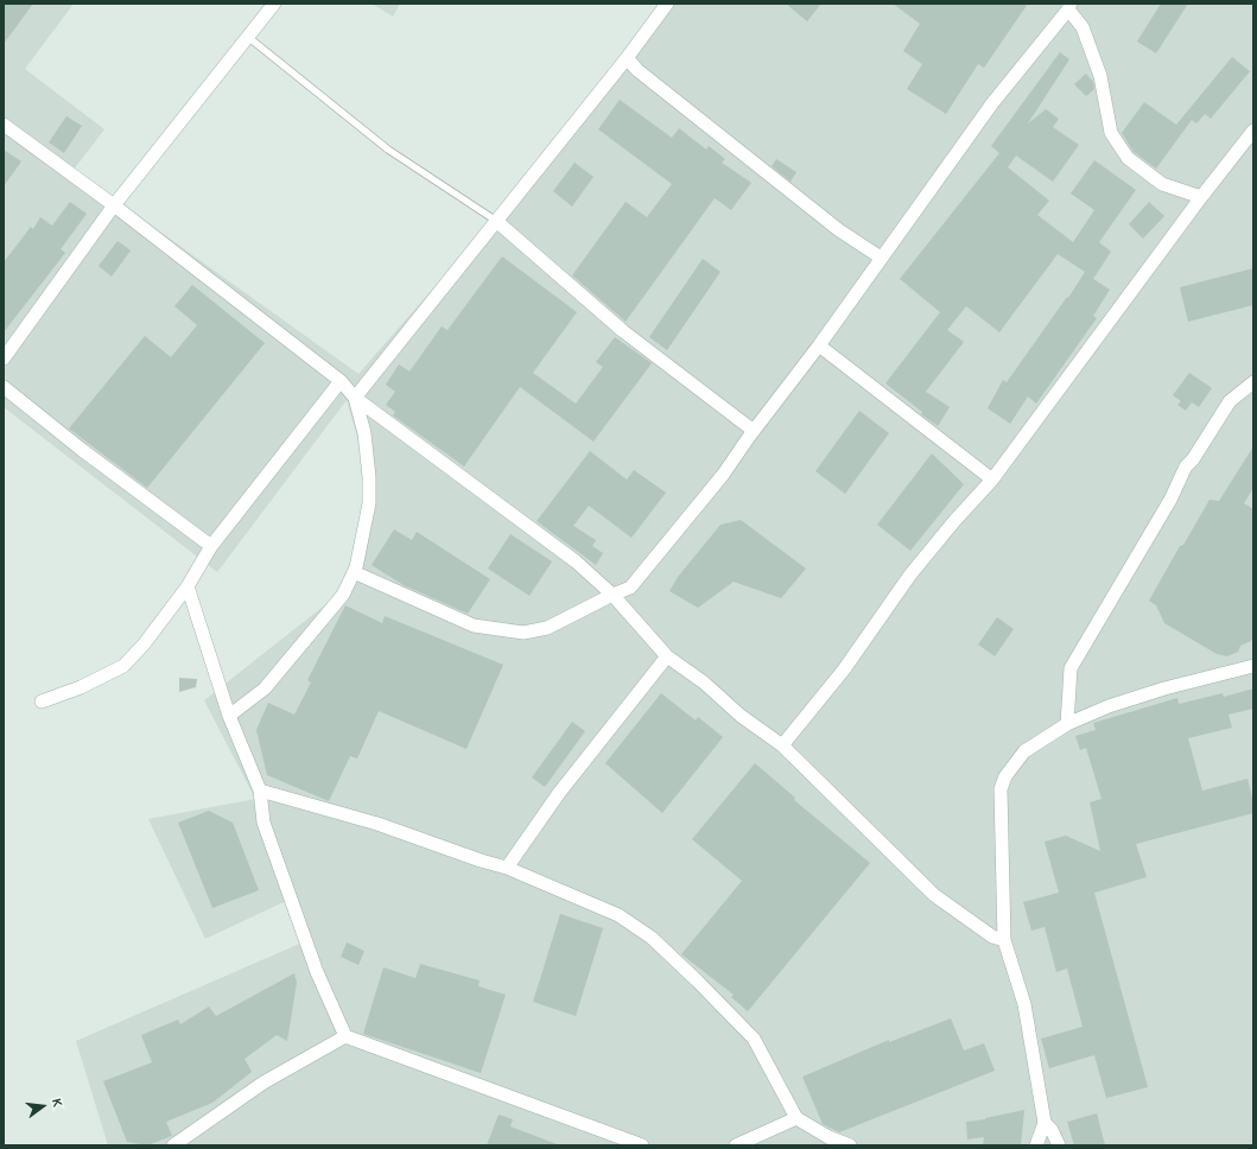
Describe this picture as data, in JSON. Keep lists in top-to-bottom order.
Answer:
{
  "north": "right"
}
